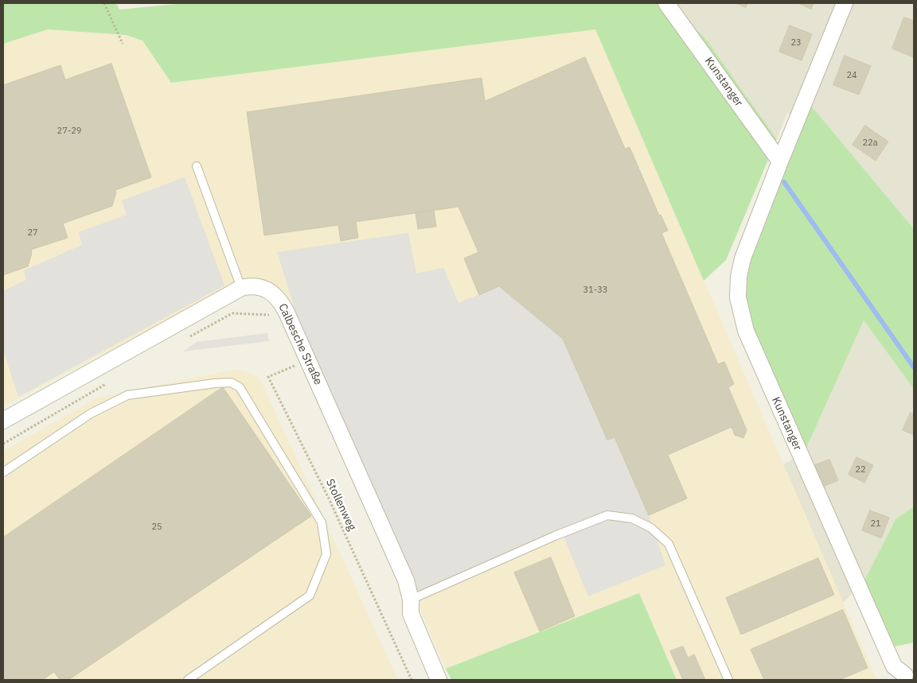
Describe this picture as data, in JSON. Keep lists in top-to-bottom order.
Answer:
{
  "streets": {
    "street": ["Kunstanger", "Calbesche Straße"],
    "path": ["Stollenweg"]
  },
  "crossings": [
    ["Calbesche Straße", "Stollenweg"]
  ],
  "house_numbers": [
    "23",
    "24",
    "27-29",
    "22a",
    "27",
    "31-33",
    "22",
    "21",
    "25"
  ]
}
